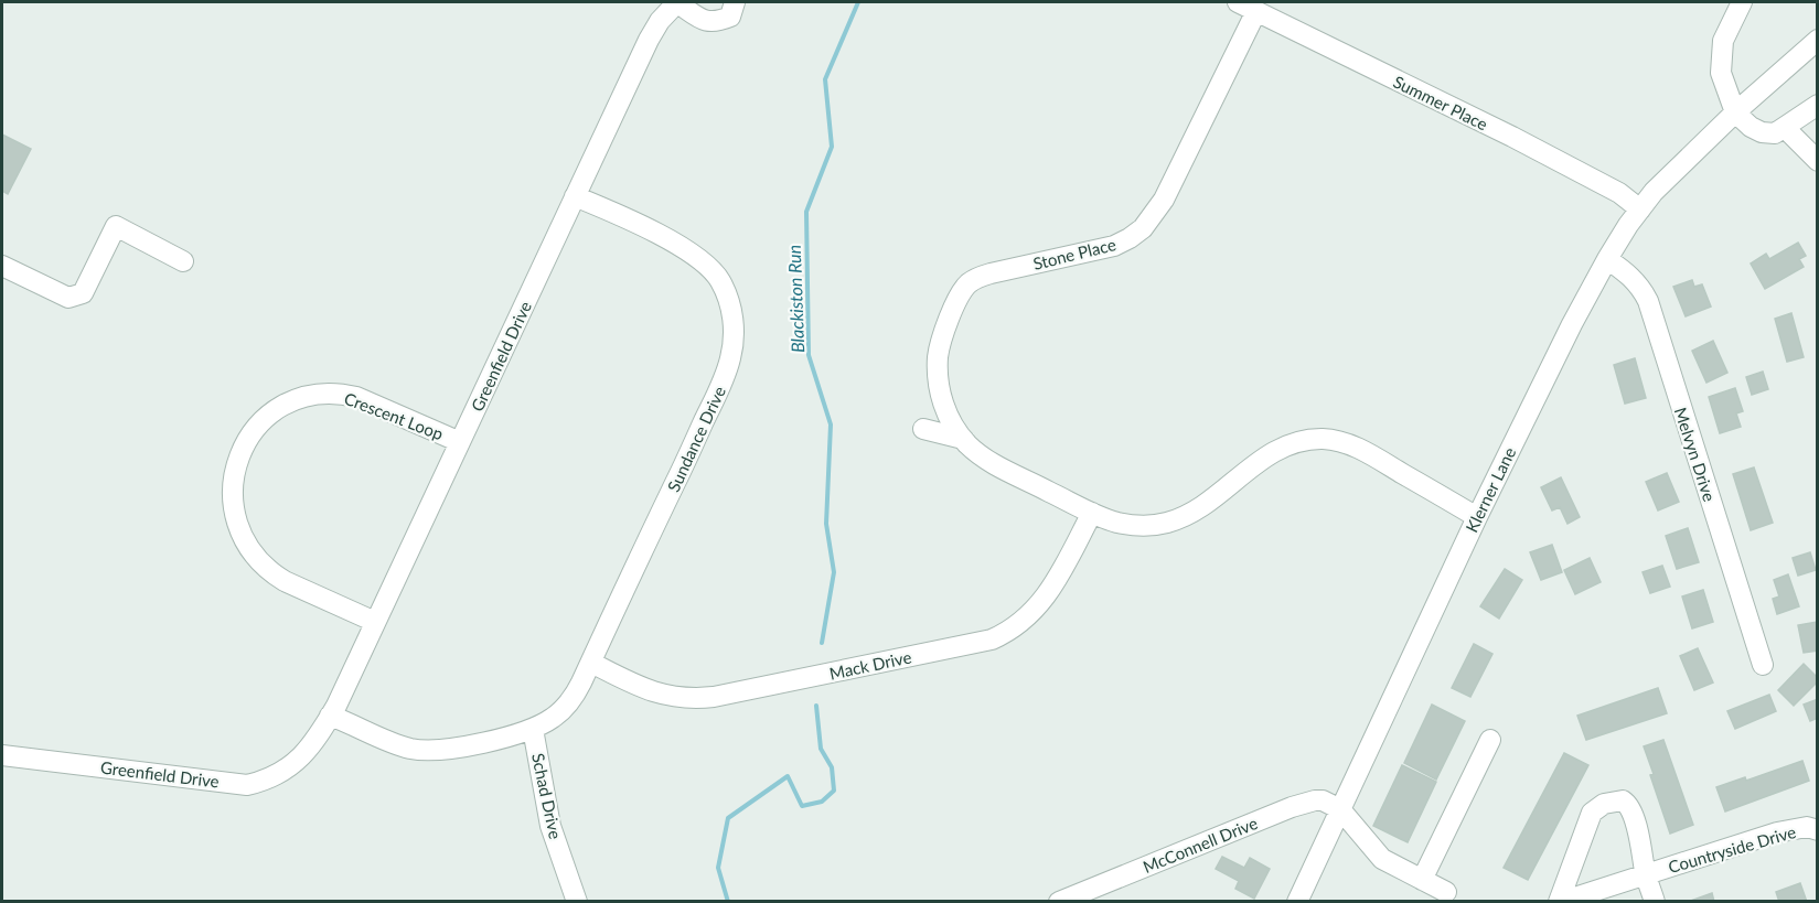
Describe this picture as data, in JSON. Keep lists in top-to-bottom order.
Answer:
{
  "streets": {
    "street": [
      "Summer Place",
      "Stone Place",
      "Greenfield Drive",
      "Crescent Loop",
      "Sundance Drive",
      "Melvyn Drive",
      "Klerner Lane",
      "Mack Drive",
      "Schad Drive",
      "McConnell Drive",
      "Countryside Drive"
    ]
  },
  "crossings": [
    ["Summer Place", "Stone Place"],
    ["Summer Place", "Klerner Lane"],
    ["Stone Place", "Klerner Lane"],
    ["Stone Place", "Mack Drive"],
    ["Greenfield Drive", "Crescent Loop"],
    ["Greenfield Drive", "Sundance Drive"],
    ["Sundance Drive", "Mack Drive"],
    ["Sundance Drive", "Schad Drive"],
    ["Melvyn Drive", "Klerner Lane"],
    ["Klerner Lane", "McConnell Drive"]
  ],
  "water": ["Blackiston Run"]
}
